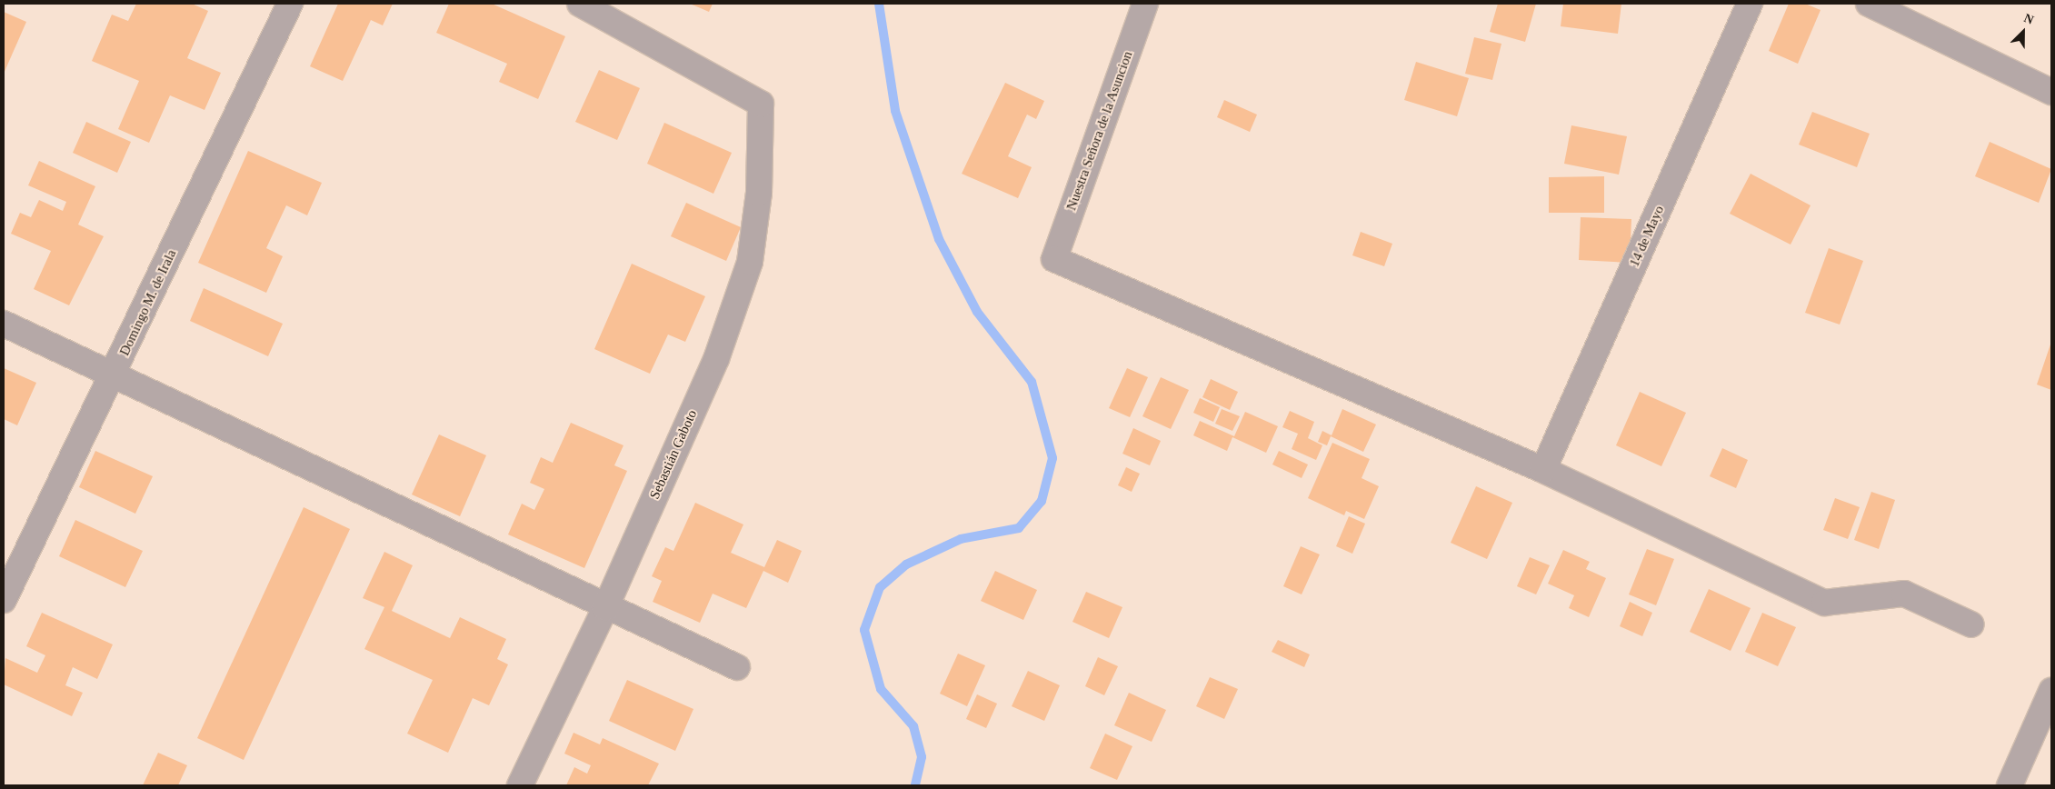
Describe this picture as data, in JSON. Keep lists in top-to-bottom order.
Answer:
{
  "streets": {
    "street": [
      "Nuestra Señora de la Asuncion",
      "14 de Mayo",
      "Domingo M. de Irala",
      "Sebastián Gaboto"
    ]
  },
  "crossings": [
    ["Nuestra Señora de la Asuncion", "14 de Mayo"]
  ],
  "north": "top right"
}
